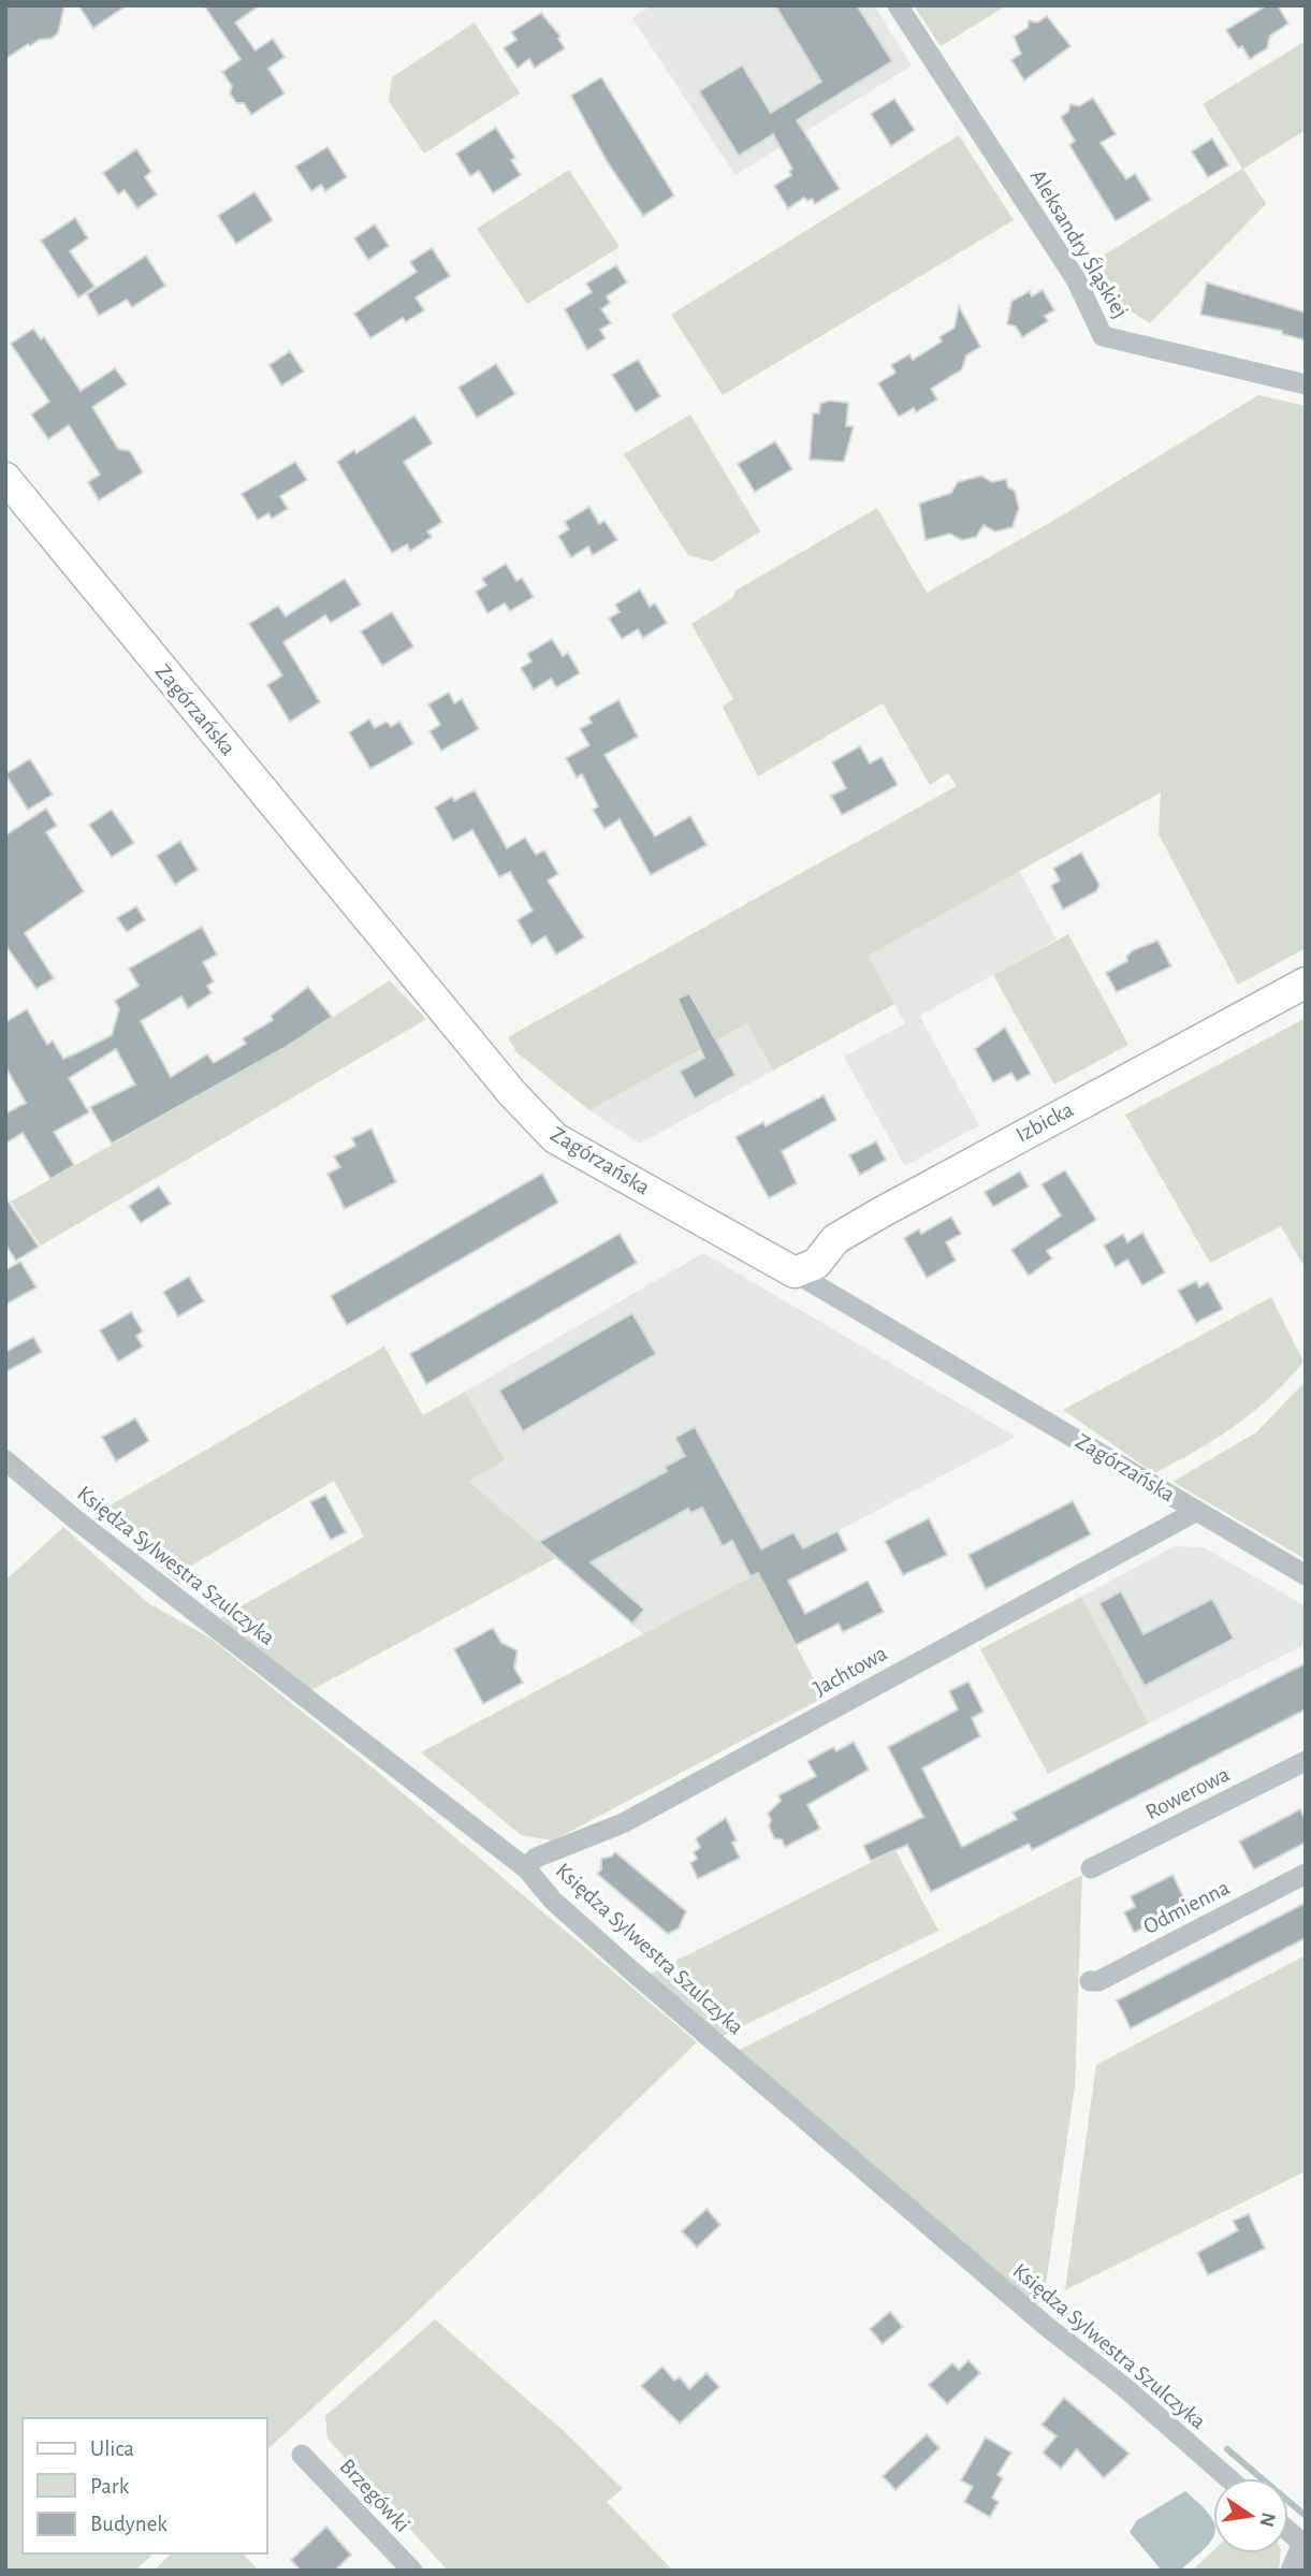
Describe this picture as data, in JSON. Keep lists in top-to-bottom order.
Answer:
{
  "streets": {
    "street": [
      "Aleksandry Śląskiej",
      "Zagórzańska",
      "Izbicka",
      "Księdza Sylwestra Szulczyka",
      "Jachtowa",
      "Rowerowa",
      "Odmienna",
      "Brzegówki"
    ]
  },
  "crossings": [
    ["Zagórzańska", "Izbicka"],
    ["Zagórzańska", "Jachtowa"],
    ["Księdza Sylwestra Szulczyka", "Jachtowa"]
  ],
  "legend": ["Ulica", "Park", "Budynek"],
  "north": "right"
}
